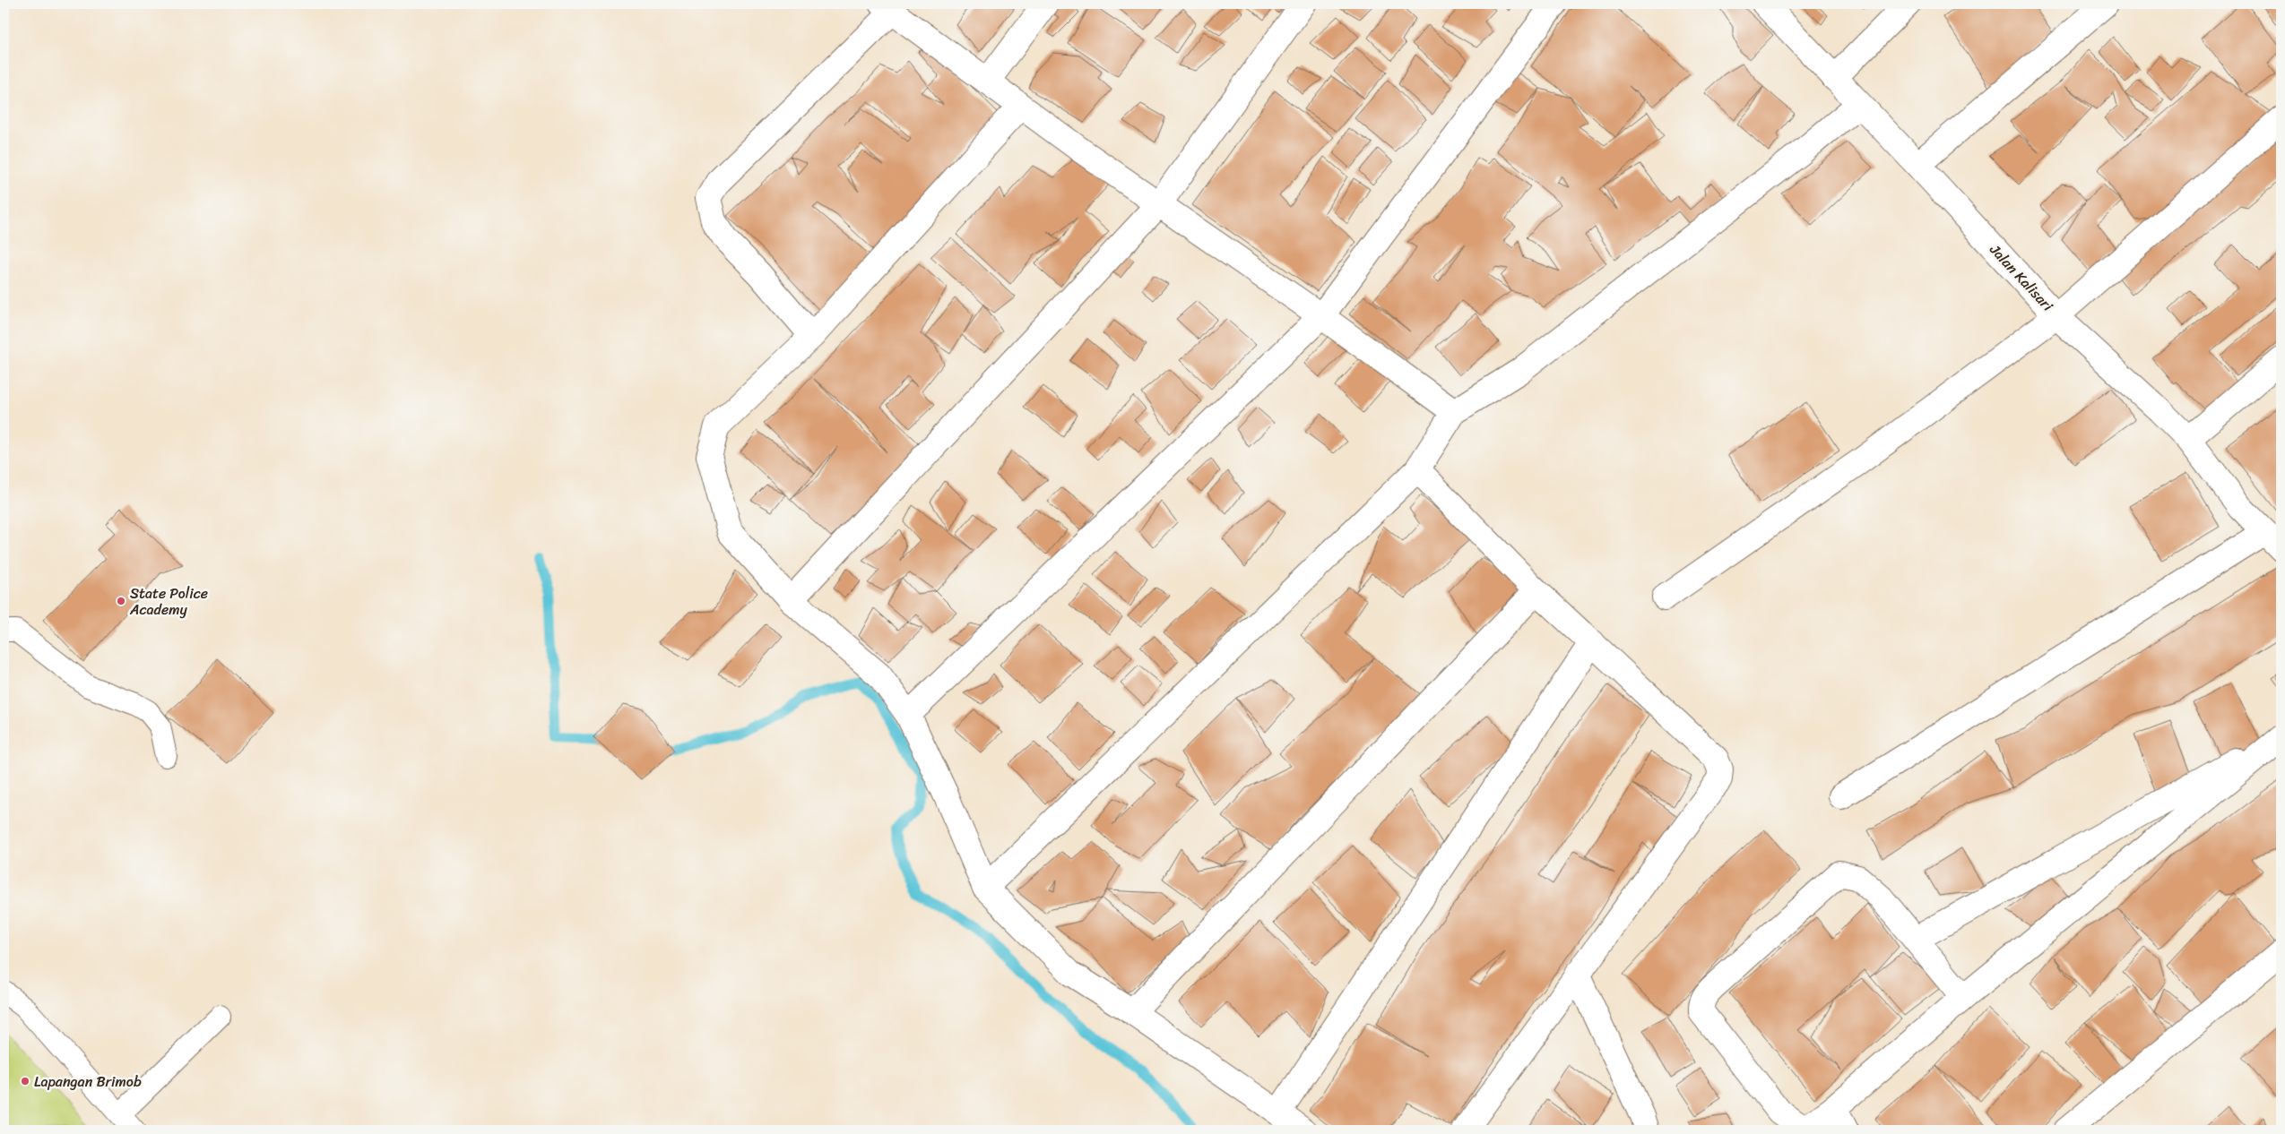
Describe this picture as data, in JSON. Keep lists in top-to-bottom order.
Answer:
{
  "streets": {
    "street": ["Jalan Kalisari"]
  },
  "places": ["State Police Academy", "Lapangan Brimob"]
}
